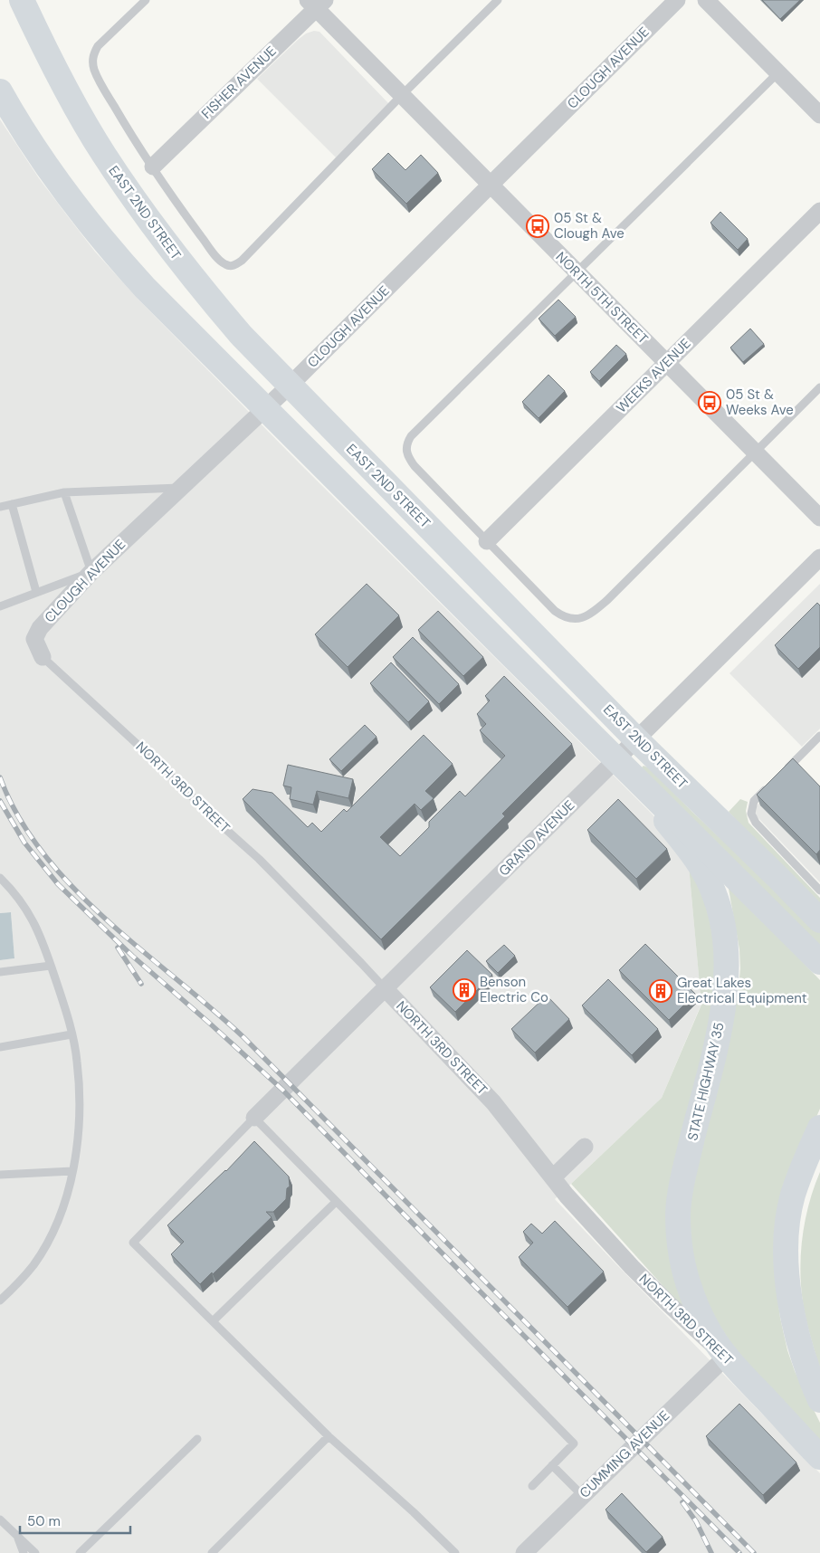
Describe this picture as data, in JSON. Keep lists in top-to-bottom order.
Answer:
{
  "streets": {
    "main road": ["EAST 2ND STREET", "NORTH 3RD STREET", "STATE HIGHWAY 35"],
    "street": [
      "CLOUGH AVENUE",
      "FISHER AVENUE",
      "NORTH 5TH STREET",
      "WEEKS AVENUE",
      "GRAND AVENUE",
      "CUMMING AVENUE"
    ]
  },
  "crossings": [
    ["CLOUGH AVENUE", "EAST 2ND STREET"],
    ["CLOUGH AVENUE", "NORTH 5TH STREET"],
    ["CLOUGH AVENUE", "NORTH 3RD STREET"],
    ["FISHER AVENUE", "NORTH 5TH STREET"],
    ["EAST 2ND STREET", "GRAND AVENUE"],
    ["NORTH 5TH STREET", "WEEKS AVENUE"],
    ["NORTH 3RD STREET", "GRAND AVENUE"],
    ["NORTH 3RD STREET", "STATE HIGHWAY 35"],
    ["NORTH 3RD STREET", "CUMMING AVENUE"],
    ["GRAND AVENUE", "STATE HIGHWAY 35"],
    ["STATE HIGHWAY 35", "CUMMING AVENUE"]
  ],
  "places": {
    "bus stop": ["05 St & Clough Ave", "05 St & Weeks Ave"],
    "building": ["Benson Electric Co", "Great Lakes Electrical Equipment"]
  },
  "scale_bar": "50 m"
}
